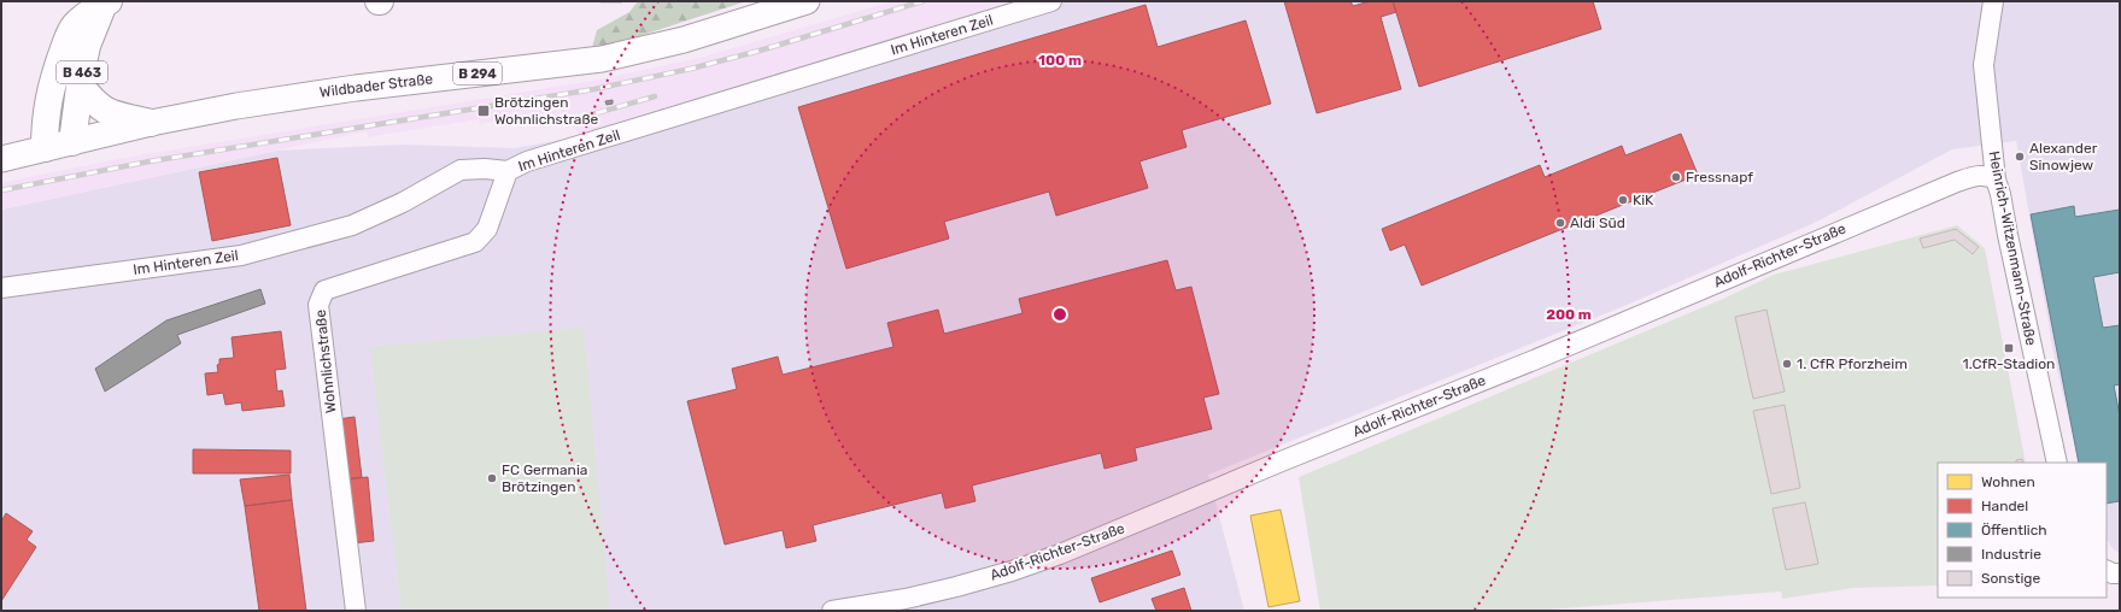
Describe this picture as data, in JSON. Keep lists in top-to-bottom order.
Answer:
{
  "streets": {
    "highway": ["B 463"],
    "main road": ["B 294", "Wildbader Straße"],
    "street": [
      "Im Hinteren Zeil",
      "Heinrich-Witzenmann-Straße",
      "Adolf-Richter-Straße",
      "Wohnlichstraße"
    ]
  },
  "crossings": [
    ["Im Hinteren Zeil", "Wohnlichstraße"],
    ["B 463", "Wildbader Straße"],
    ["Heinrich-Witzenmann-Straße", "Adolf-Richter-Straße"]
  ],
  "places": {
    "transit": ["Brötzingen Wohnlichstraße", "1.CfR-Stadion"],
    "other": [
      "Alexander Sinowjew",
      "Fressnapf",
      "KiK",
      "Aldi Süd",
      "1. CfR Pforzheim",
      "FC Germania Brötzingen"
    ]
  },
  "legend": [
    "Wohnen",
    "Handel",
    "Öffentlich",
    "Industrie",
    "Sonstige"
  ],
  "rings": ["100 m", "200 m"]
}
